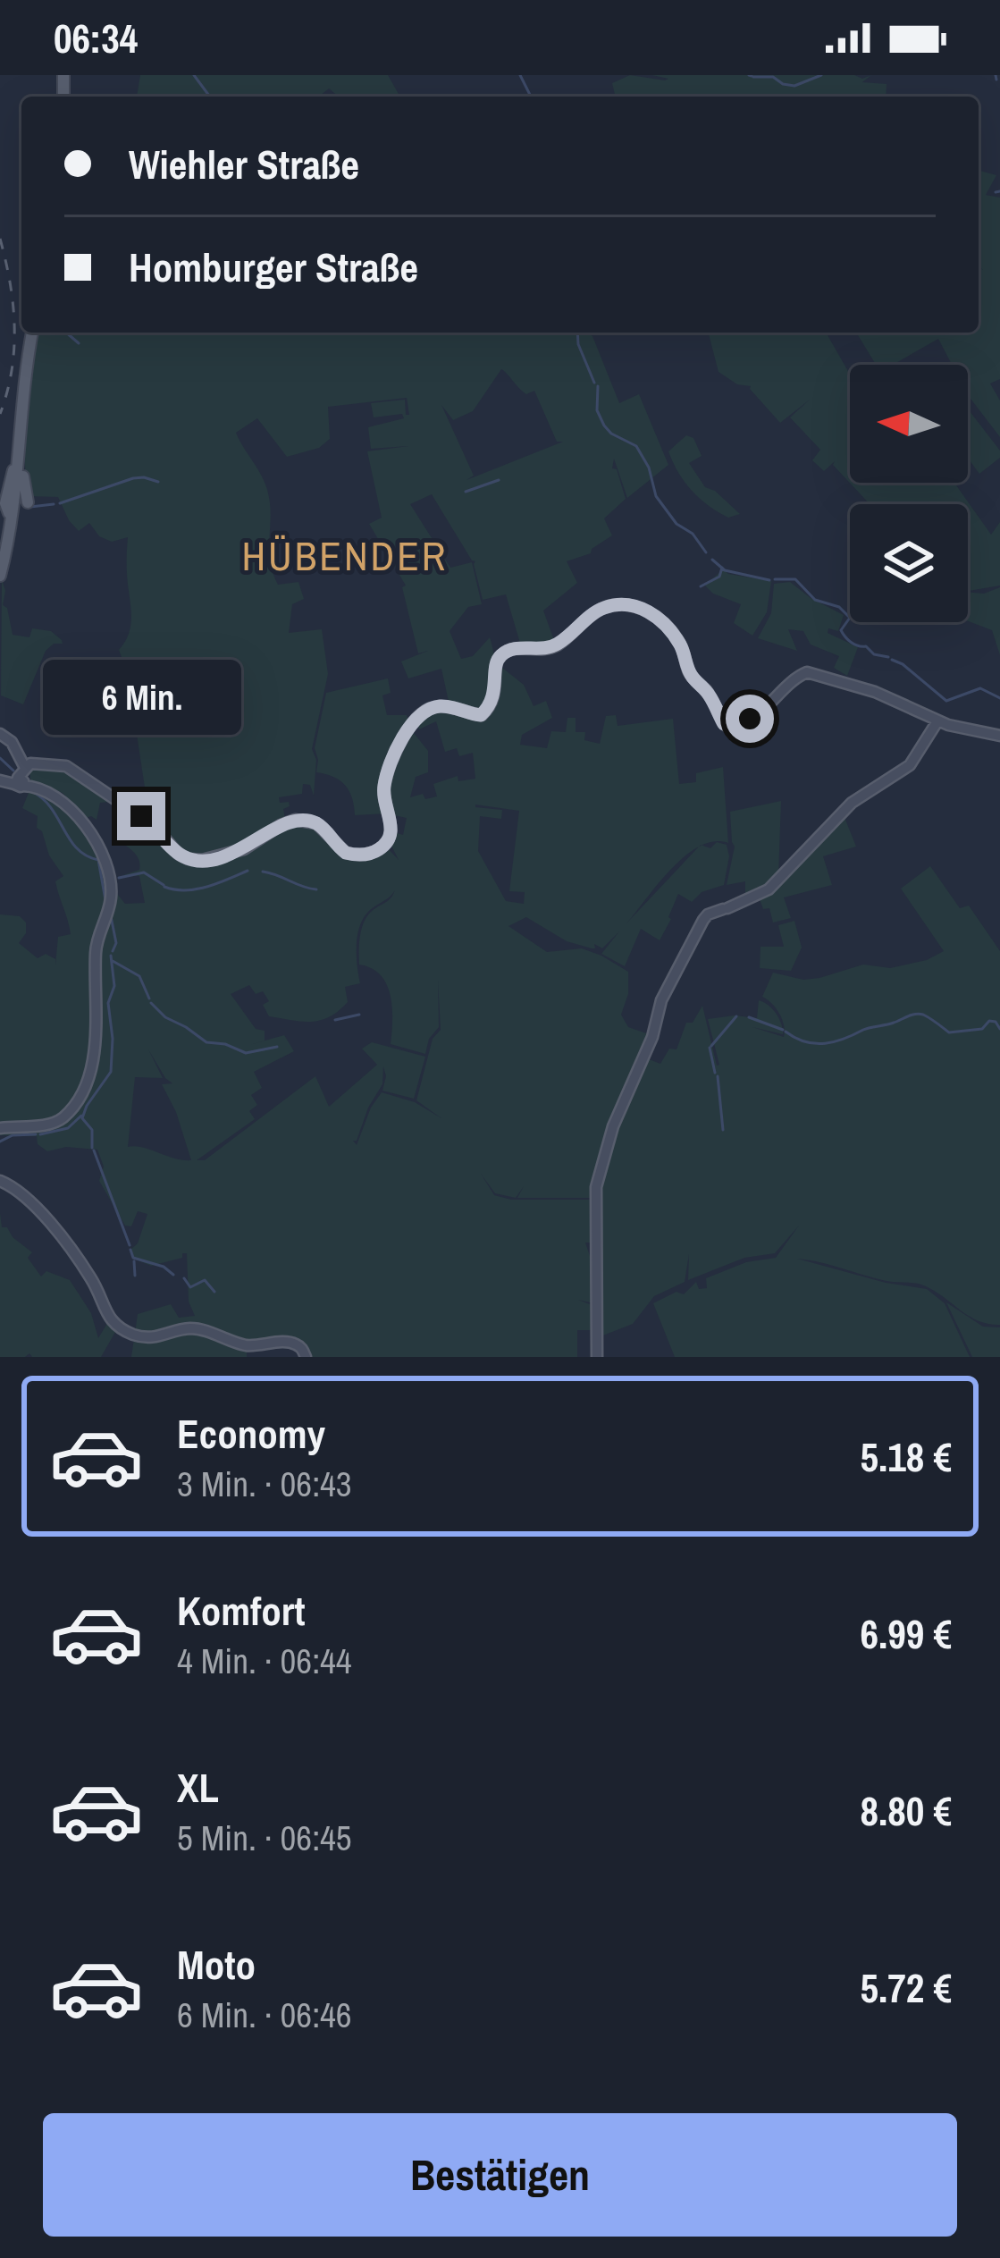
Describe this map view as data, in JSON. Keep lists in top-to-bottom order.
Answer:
{
  "districts": ["HÜBENDER"],
  "north": "left",
  "page": {
    "status": "06:34",
    "banner": ["Wiehler Straße", "Homburger Straße"],
    "bubble": "6 Min.",
    "list": [
      {
        "name": "Economy",
        "note": "3 Min. · 06:43",
        "value": "5.18 €"
      },
      {
        "name": "Komfort",
        "note": "4 Min. · 06:44",
        "value": "6.99 €"
      },
      {
        "name": "XL",
        "note": "5 Min. · 06:45",
        "value": "8.80 €"
      },
      {
        "name": "Moto",
        "note": "6 Min. · 06:46",
        "value": "5.72 €"
      }
    ],
    "buttons": "Bestätigen"
  }
}
